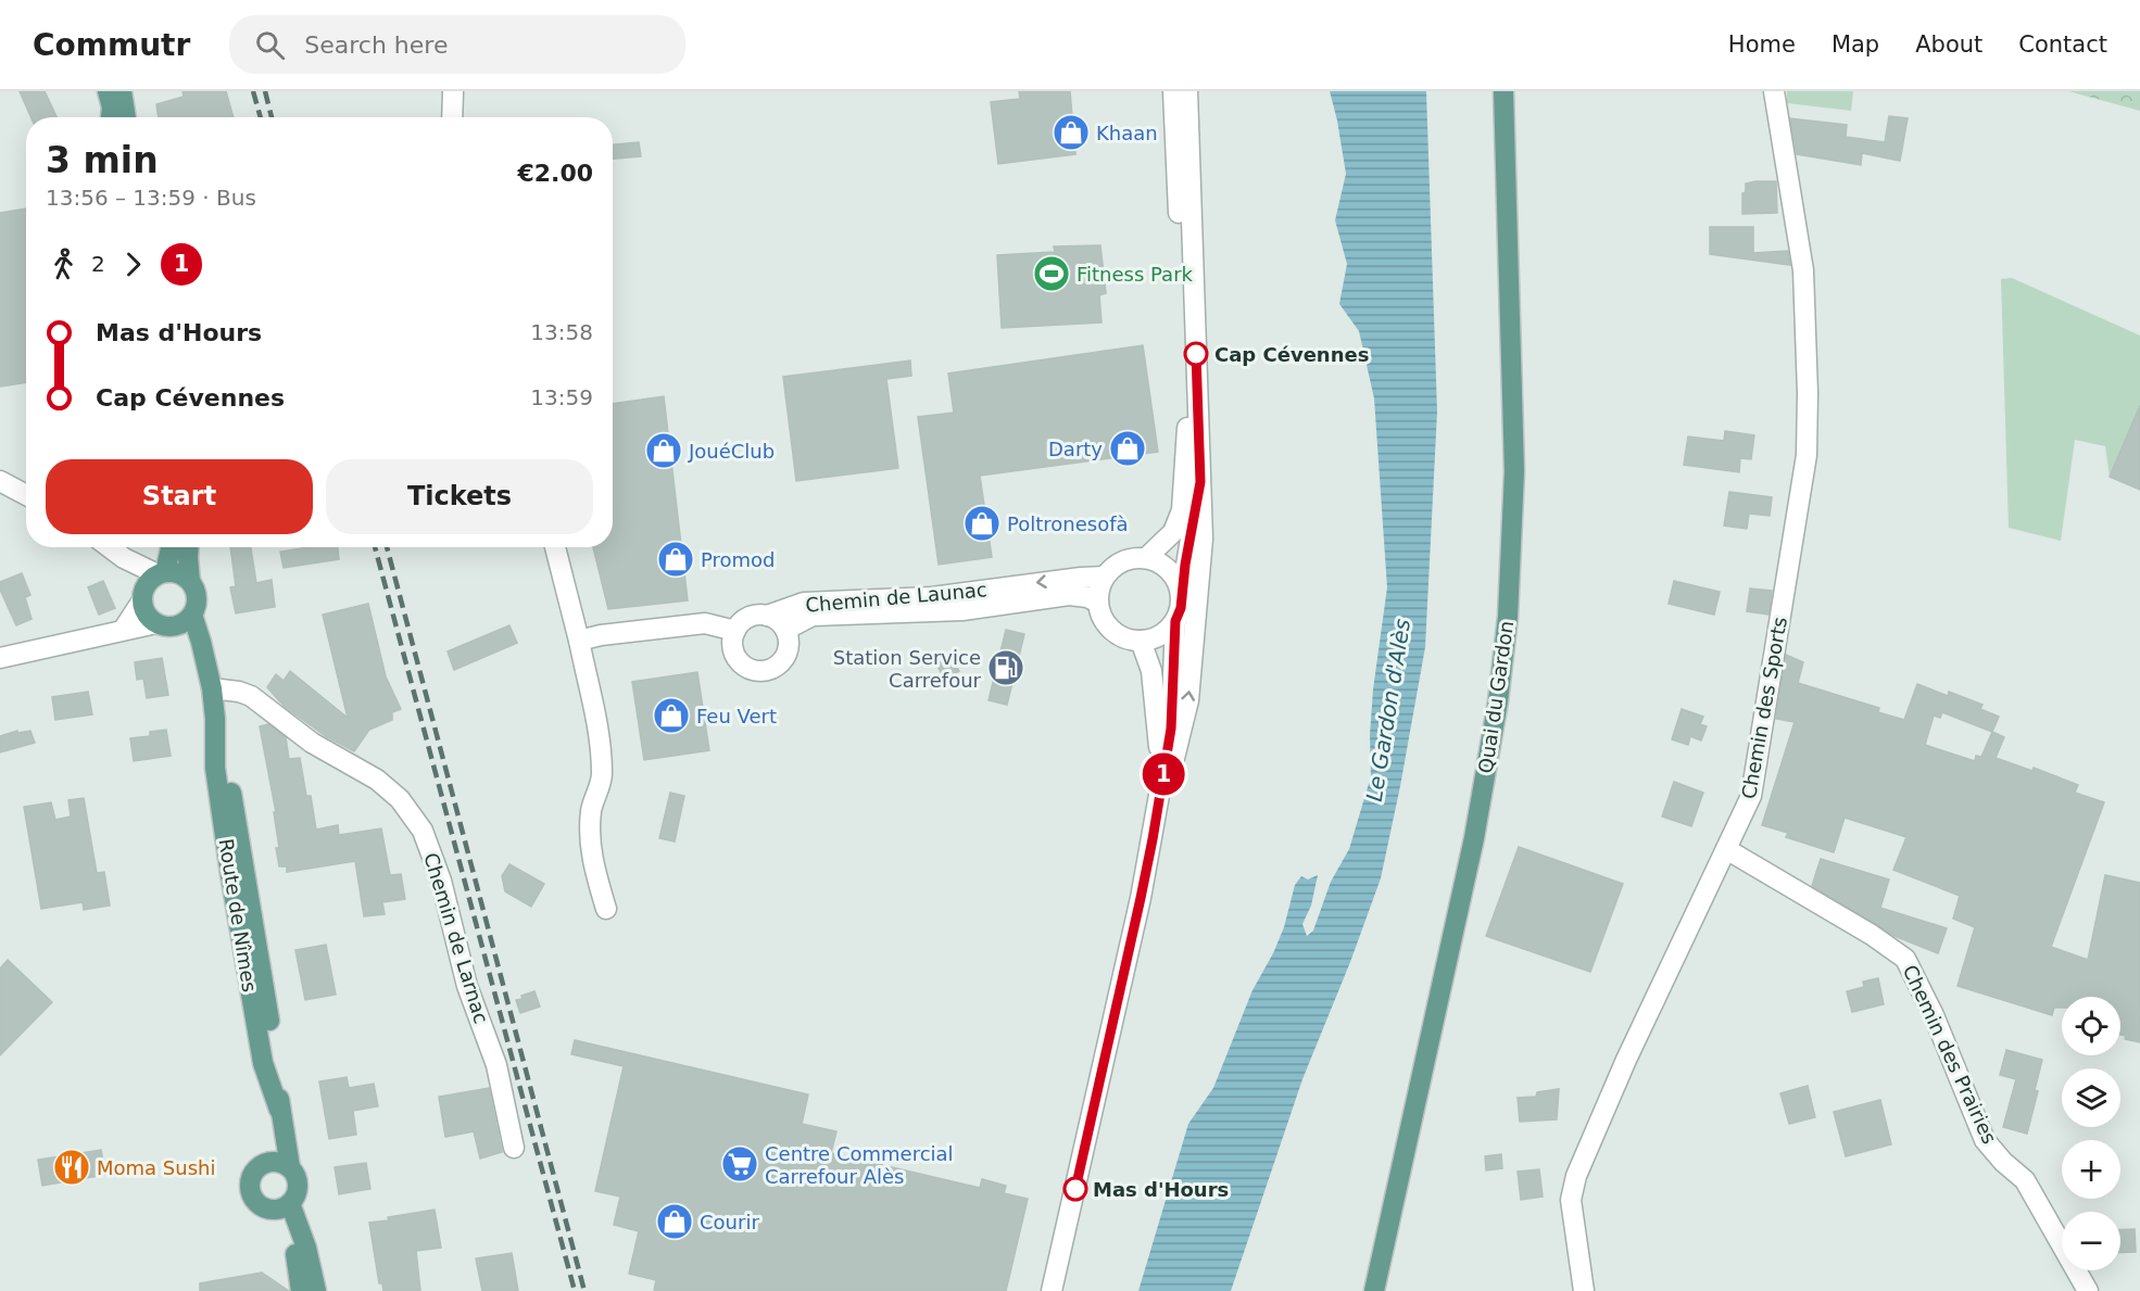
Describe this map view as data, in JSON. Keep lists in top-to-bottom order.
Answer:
{
  "streets": {
    "main road": ["Quai du Gardon", "Route de Nîmes"],
    "street": [
      "Chemin de Launac",
      "Chemin des Sports",
      "Chemin de Larnac",
      "Chemin des Prairies"
    ]
  },
  "crossings": [
    ["Chemin des Sports", "Chemin des Prairies"],
    ["Route de Nîmes", "Chemin de Larnac"]
  ],
  "water": ["Le Gardon d'Alès"],
  "places": {
    "shop": [
      "Khaan",
      "Darty",
      "JouéClub",
      "Poltronesofà",
      "Promod",
      "Feu Vert",
      "Courir"
    ],
    "sports": ["Fitness Park"],
    "other": ["Cap Cévennes", "Mas d'Hours"],
    "fuel station": ["Station Service Carrefour"],
    "supermarket": ["Centre Commercial Carrefour Alès"],
    "restaurant": ["Moma Sushi"]
  },
  "lines": ["bus line 1"],
  "page": {
    "header": "Commutr",
    "search": "Search here",
    "nav": [
      "Home",
      "Map",
      "About",
      "Contact"
    ],
    "on_map": "1",
    "heading": ["3 min", "13:56 – 13:59 · Bus", "€2.00"],
    "legs": ["2", "1"],
    "list": [
      {
        "name": "Mas d'Hours",
        "value": "13:58"
      },
      {
        "name": "Cap Cévennes",
        "value": "13:59"
      }
    ],
    "buttons": ["Start", "Tickets"],
    "map_buttons": ["+", "−"]
  }
}
